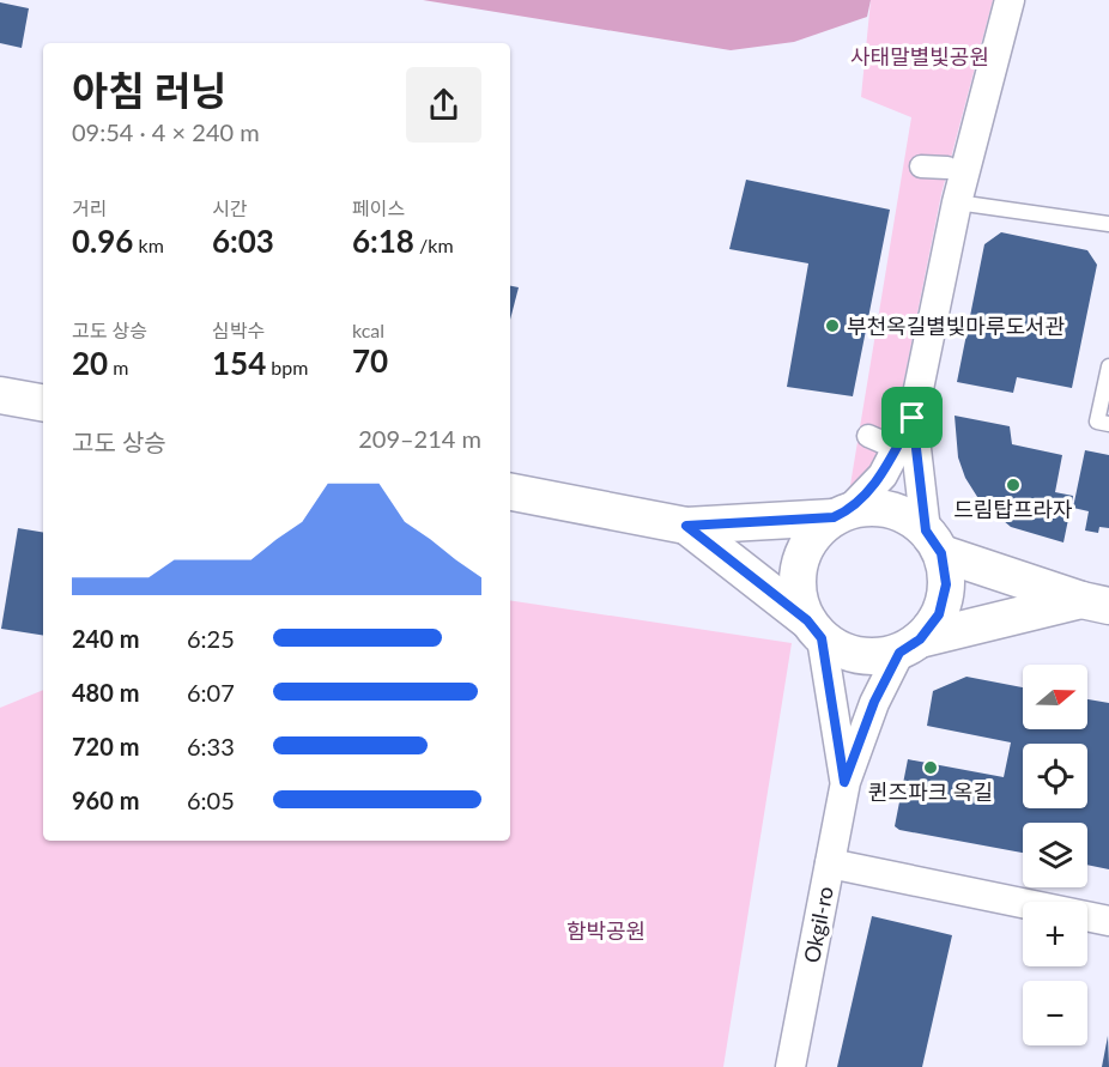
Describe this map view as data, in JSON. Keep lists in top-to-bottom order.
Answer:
{
  "streets": {
    "street": ["Okgil-ro"]
  },
  "parks": ["사태말별빛공원", "함박공원"],
  "places": ["부천옥길별빛마루도서관", "드림탑프라자", "퀸즈파크 옥길"],
  "north": "right",
  "page": {
    "heading": ["아침 러닝", "09:54 · 4 × 240 m"],
    "stats": [
      ["거리", "0.96 km"],
      ["시간", "6:03"],
      ["페이스", "6:18 /km"],
      ["고도 상승", "20 m"],
      ["심박수", "154 bpm"],
      ["kcal", "70"]
    ],
    "chart": ["고도 상승", "209–214 m"],
    "list": [
      {
        "name": "240 m",
        "note": "6:25"
      },
      {
        "name": "480 m",
        "note": "6:07"
      },
      {
        "name": "720 m",
        "note": "6:33"
      },
      {
        "name": "960 m",
        "note": "6:05"
      }
    ],
    "map_buttons": ["+", "−"]
  }
}
